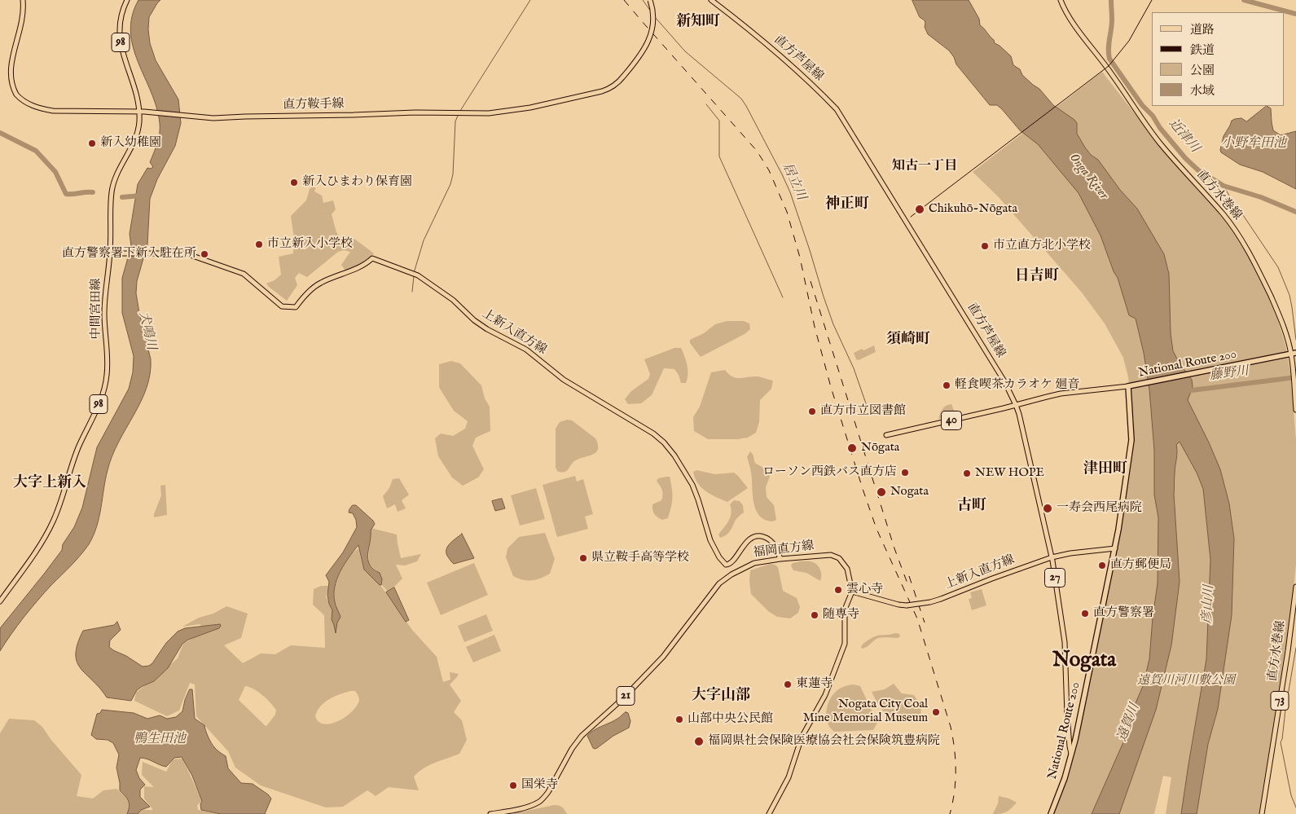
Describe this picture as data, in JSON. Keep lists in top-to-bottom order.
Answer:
{
  "streets": {
    "highway": ["National Route 200"],
    "main road": [
      "98",
      "直方芦屋線",
      "直方鞍手線",
      "直方水巻線",
      "中間宮田線",
      "上新入直方線",
      "40",
      "福岡直方線",
      "27",
      "21",
      "73"
    ]
  },
  "crossings": [
    ["直方芦屋線", "上新入直方線"],
    ["直方芦屋線", "National Route 200"],
    ["直方芦屋線", "40"],
    ["直方鞍手線", "中間宮田線"],
    ["直方水巻線", "National Route 200"],
    ["中間宮田線", "上新入直方線"],
    ["上新入直方線", "National Route 200"],
    ["上新入直方線", "福岡直方線"],
    ["National Route 200", "40"]
  ],
  "districts": [
    "新知町",
    "知古一丁目",
    "神正町",
    "日吉町",
    "須崎町",
    "津田町",
    "大字上新入",
    "古町",
    "Nogata",
    "大字山部"
  ],
  "water": [
    "近津川",
    "小野牟田池",
    "Onga River",
    "居立川",
    "犬鳴川",
    "藤野川",
    "彦山川",
    "遠賀川",
    "鴨生田池"
  ],
  "parks": ["遠賀川河川敷公園"],
  "places": [
    "新入幼稚園",
    "新入ひまわり保育園",
    "Chikuhō-Nōgata",
    "市立新入小学校",
    "市立直方北小学校",
    "直方警察署下新入駐在所",
    "軽食喫茶カラオケ 廻音",
    "直方市立図書館",
    "Nōgata",
    "ローソン西鉄バス直方店",
    "NEW HOPE",
    "Nogata",
    "一寿会西尾病院",
    "県立鞍手高等学校",
    "直方郵便局",
    "雲心寺",
    "直方警察署",
    "随専寺",
    "東蓮寺",
    "Nogata City Coal Mine Memorial Museum",
    "山部中央公民館",
    "福岡県社会保険医療協会社会保険筑豊病院",
    "国栄寺"
  ],
  "legend": [
    "道路",
    "鉄道",
    "公園",
    "水域"
  ]
}
